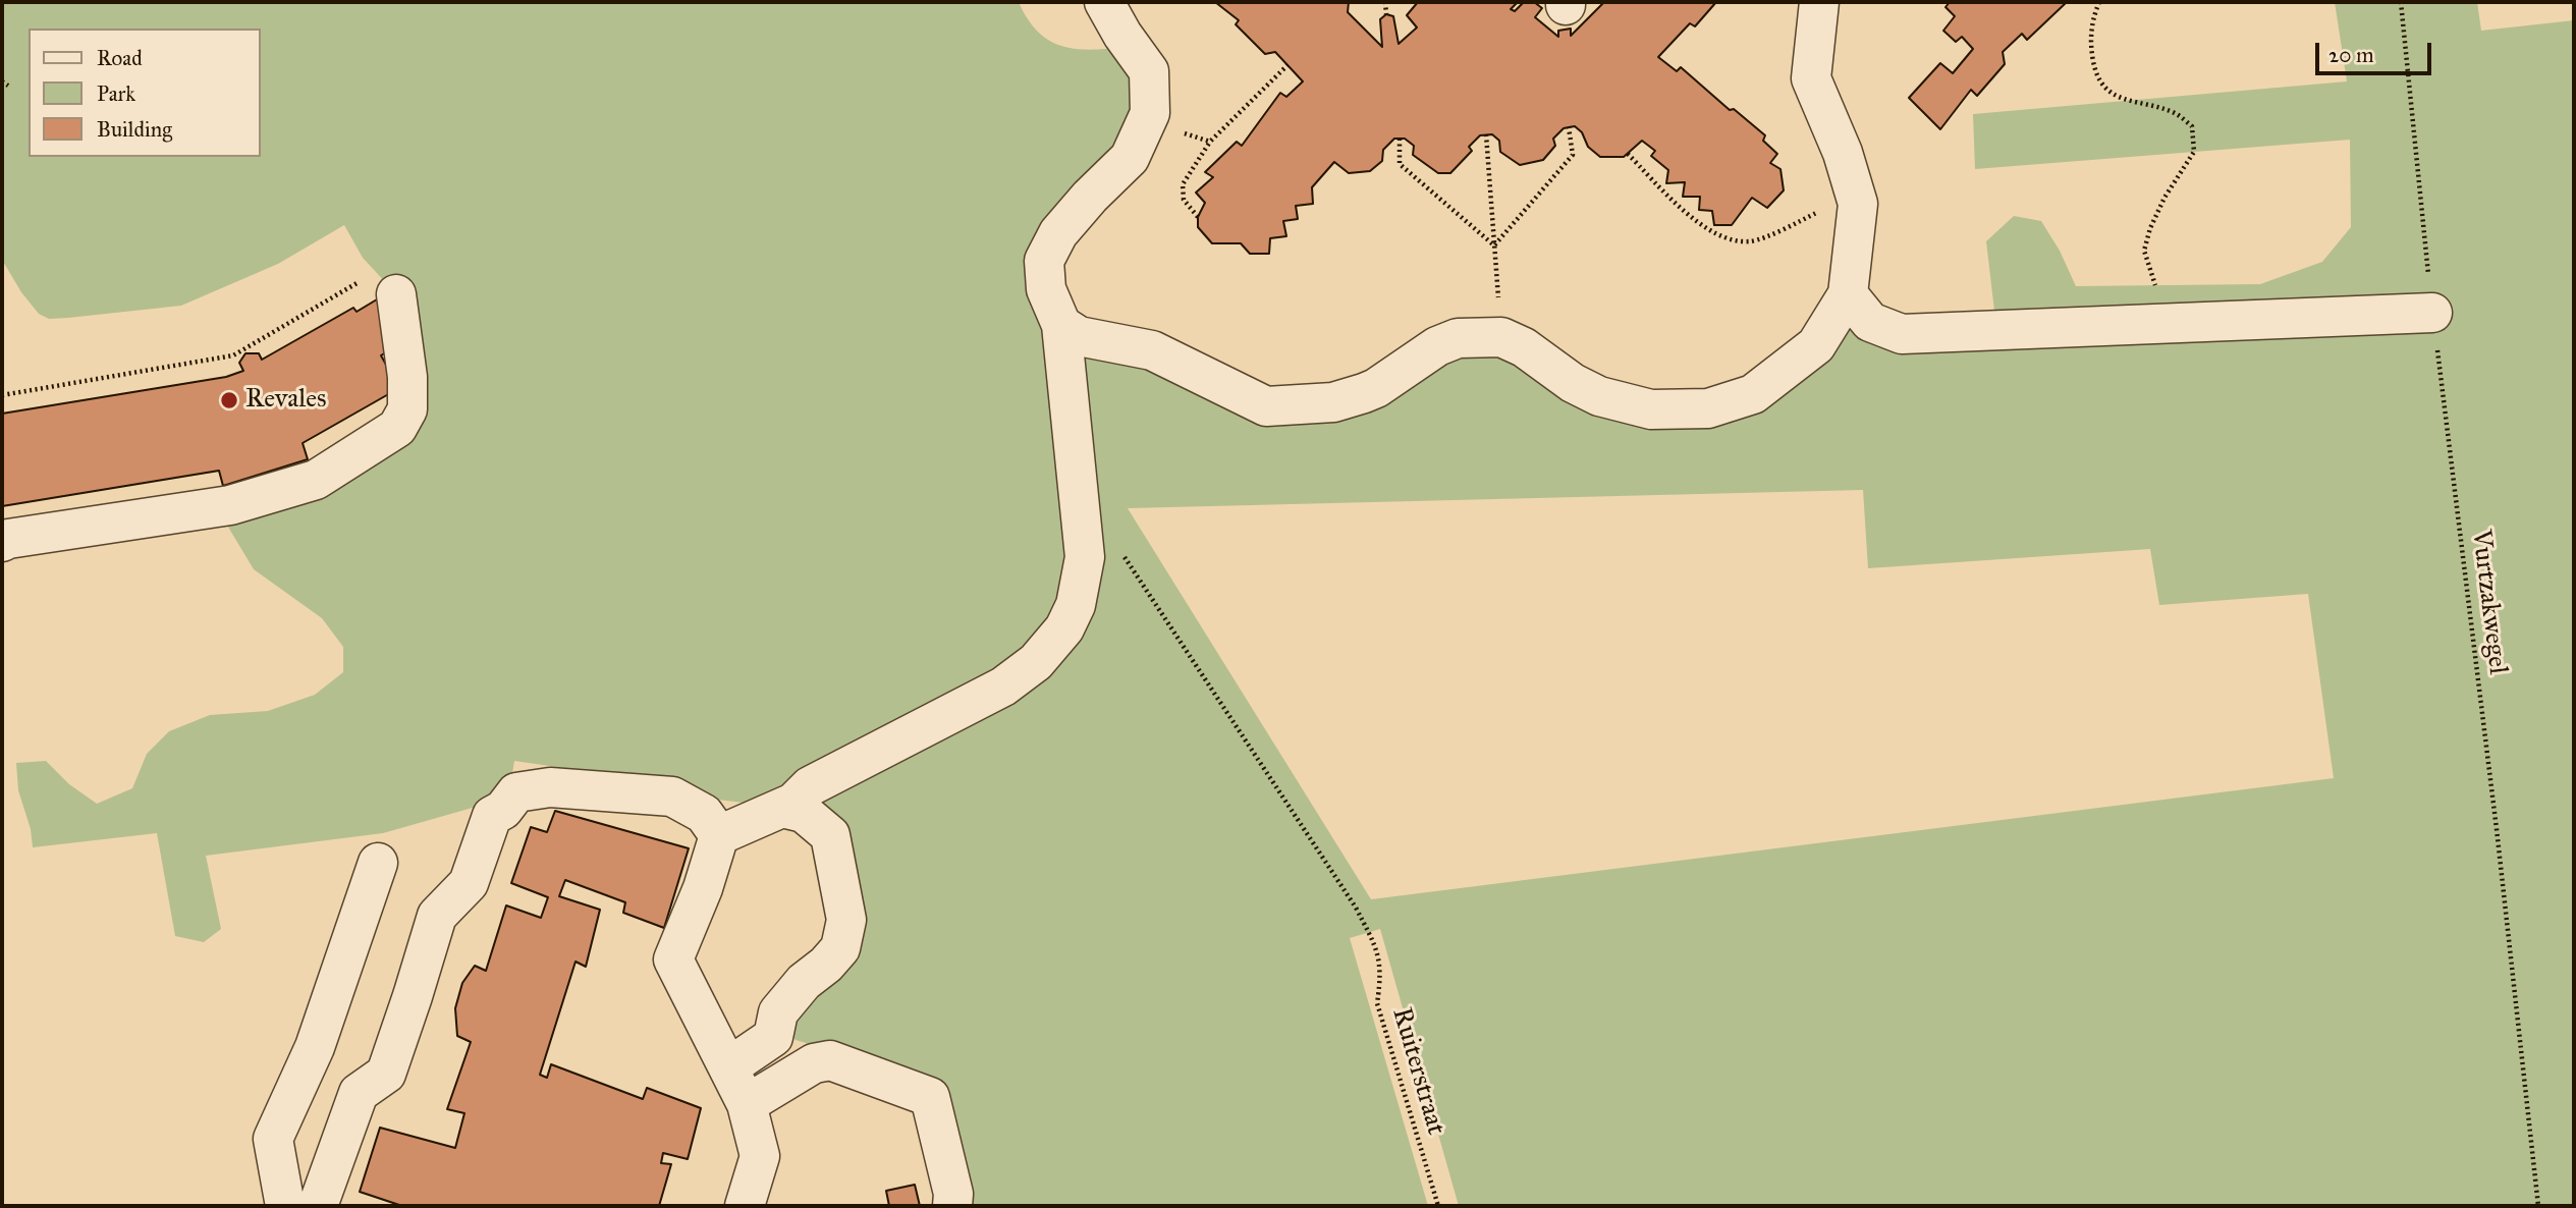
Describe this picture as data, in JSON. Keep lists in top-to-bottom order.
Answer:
{
  "streets": {
    "path": ["Vurtzakwegel", "Ruiterstraat"]
  },
  "places": ["Revales"],
  "legend": ["Road", "Park", "Building"],
  "scale_bar": "20 m"
}
